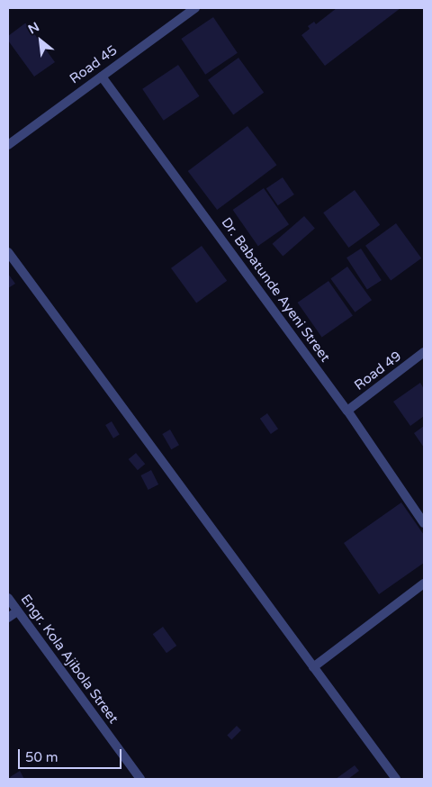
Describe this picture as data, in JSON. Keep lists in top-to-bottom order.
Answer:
{
  "streets": {
    "street": [
      "Road 45",
      "Dr. Babatunde Ayeni Street",
      "Road 49",
      "Engr. Kola Ajibola Street"
    ]
  },
  "crossings": [
    ["Road 45", "Dr. Babatunde Ayeni Street"],
    ["Dr. Babatunde Ayeni Street", "Road 49"]
  ],
  "scale_bar": "50 m",
  "north": "top left"
}
